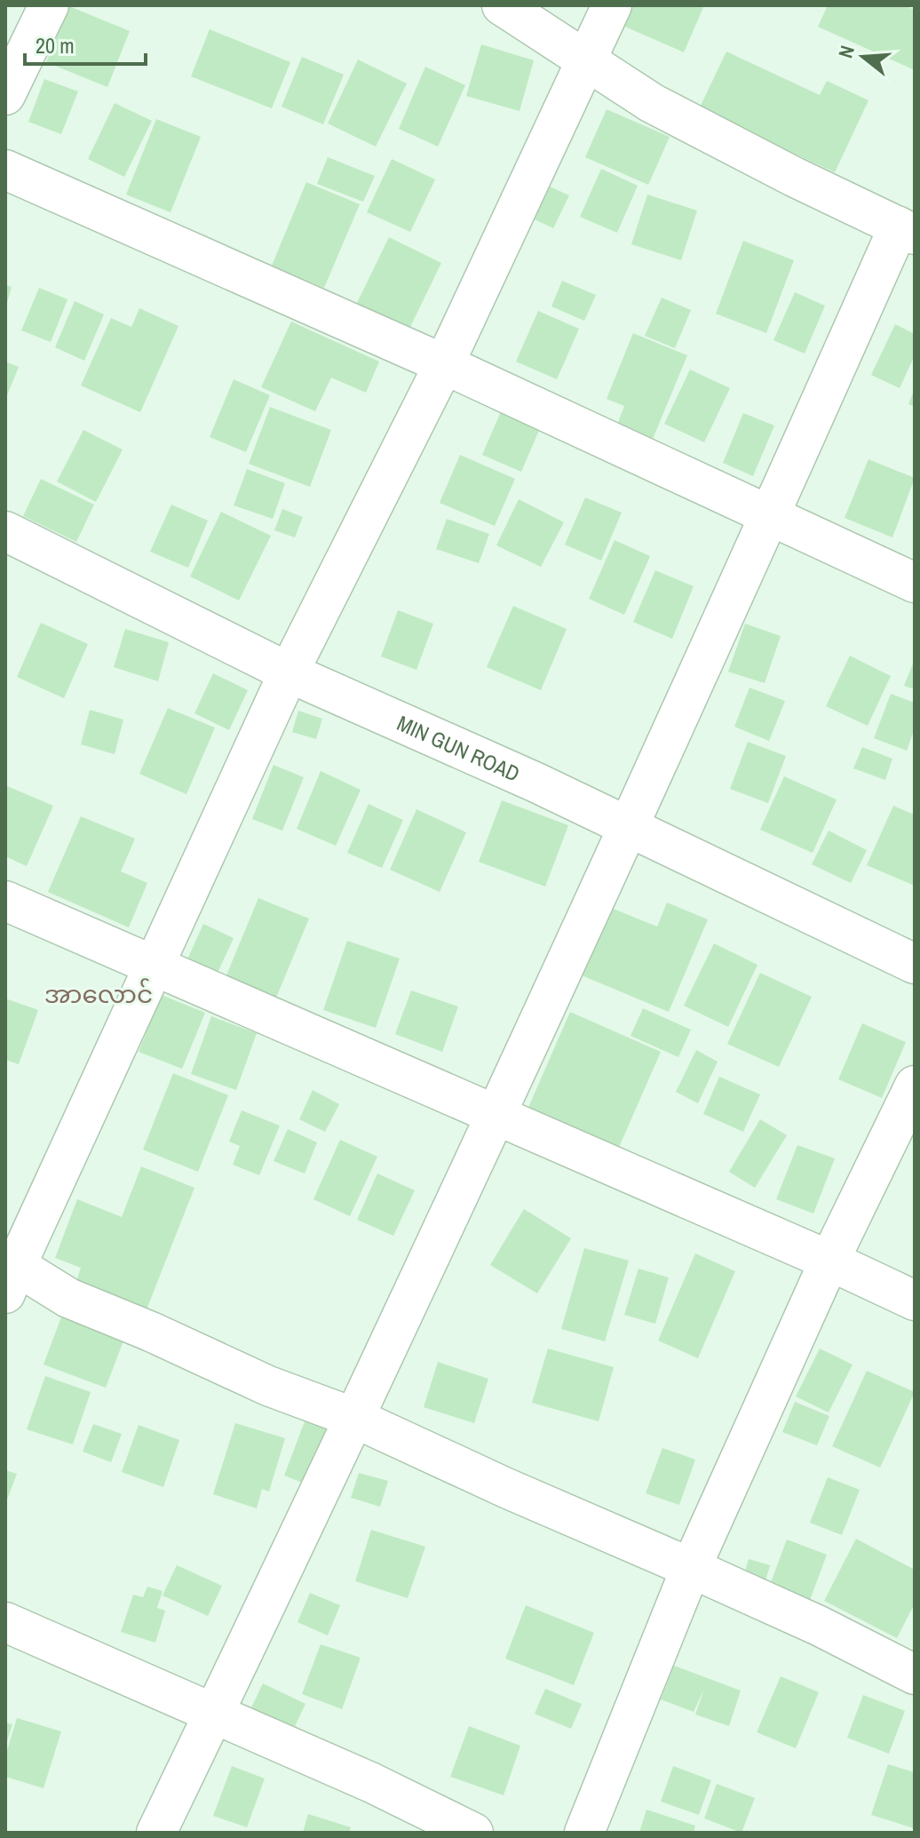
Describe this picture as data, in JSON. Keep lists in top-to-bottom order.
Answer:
{
  "streets": {
    "street": ["MIN GUN ROAD"]
  },
  "districts": ["အာလောင်"],
  "scale_bar": "20 m",
  "north": "left"
}
